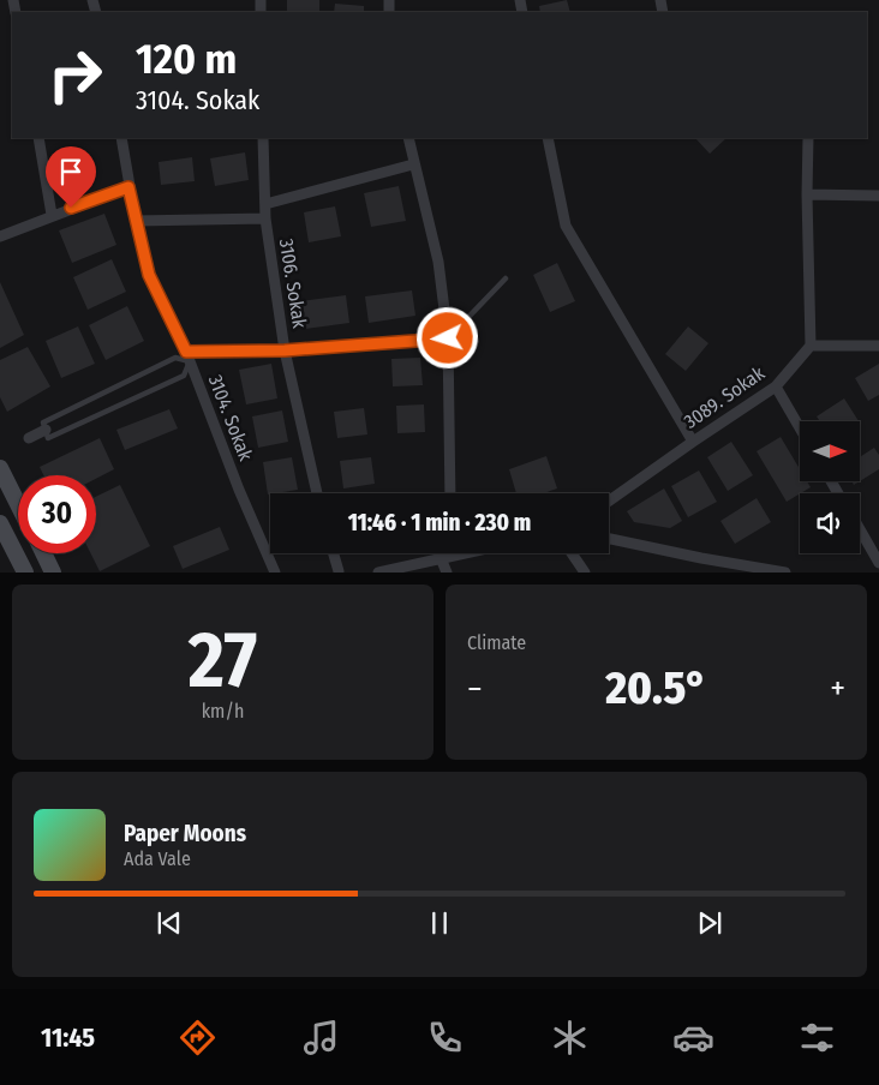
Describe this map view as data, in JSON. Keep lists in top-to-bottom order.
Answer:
{
  "streets": {
    "street": ["3106. Sokak", "3089. Sokak", "3104. Sokak"]
  },
  "north": "right",
  "page": {
    "turn": ["120 m", "3104. Sokak"],
    "limit": "30",
    "trip": "11:46 · 1 min · 230 m",
    "tile": [
      ["27", "km/h"],
      "Climate"
    ],
    "heat": ["−", "20.5°", "+"],
    "song": ["Paper Moons", "Ada Vale"],
    "tabs": "11:45"
  }
}
